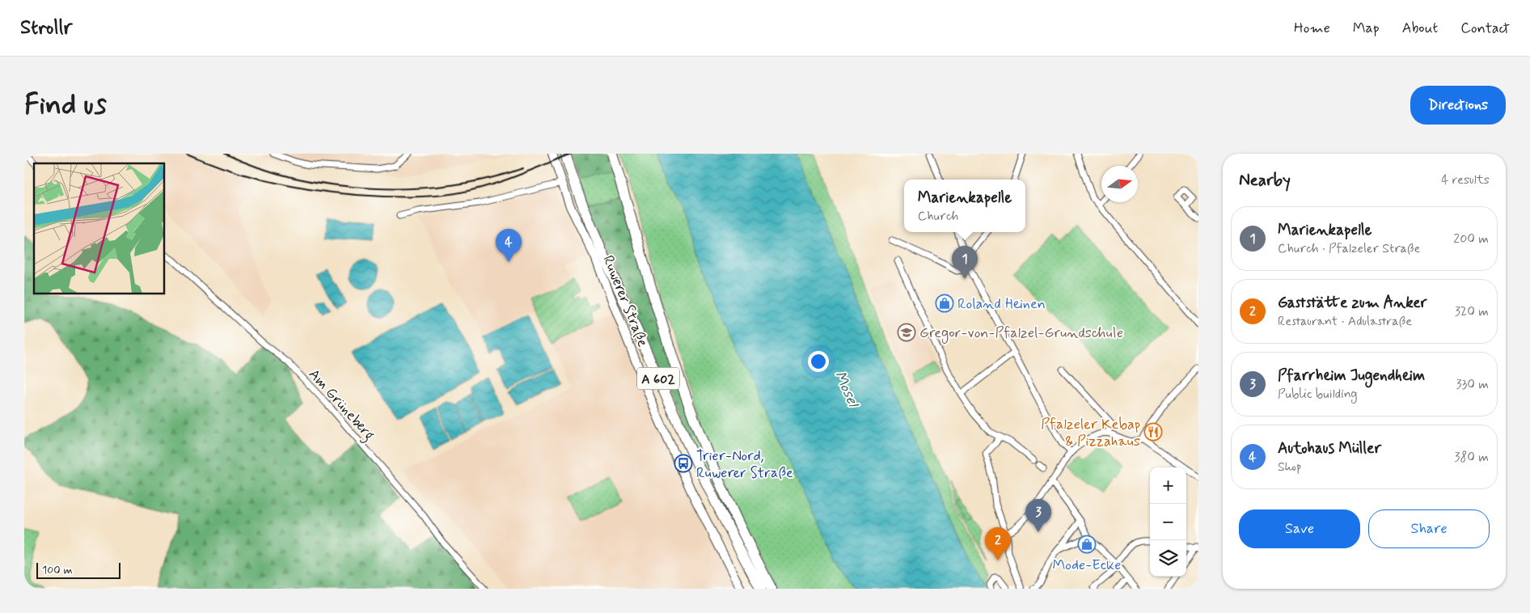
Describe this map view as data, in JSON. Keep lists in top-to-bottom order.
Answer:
{
  "streets": {
    "highway": ["A 602"],
    "main road": ["Ruwerer Straße"],
    "street": ["Am Grüneberg"]
  },
  "water": ["Mosel"],
  "places": {
    "shop": ["Roland Heinen", "Mode-Ecke"],
    "school or university": ["Gregor-von-Pfalzel-Grundschule"],
    "restaurant": ["Pfalzeler Kebap & Pizzahaus"],
    "bus stop": ["Trier-Nord, Ruwerer Straße"]
  },
  "scale_bar": "100 m",
  "north": "right",
  "page": {
    "header": "Strollr",
    "nav": [
      "Home",
      "Map",
      "About",
      "Contact"
    ],
    "buttons": [
      "Directions",
      ["Save", "Share"]
    ],
    "title": "Find us",
    "heading": ["Nearby", "4 results"],
    "popup": ["Marienkapelle", "Church"],
    "list": [
      {
        "mark": "1",
        "name": "Marienkapelle",
        "note": "Church · Pfalzeler Straße",
        "value": "200 m"
      },
      {
        "mark": "2",
        "name": "Gaststätte zum Anker",
        "note": "Restaurant · Adulastraße",
        "value": "320 m"
      },
      {
        "mark": "3",
        "name": "Pfarrheim Jugendheim",
        "note": "Public building",
        "value": "330 m"
      },
      {
        "mark": "4",
        "name": "Autohaus Müller",
        "note": "Shop",
        "value": "380 m"
      }
    ],
    "pins": [
      "4",
      "1",
      "3",
      "2"
    ],
    "map_buttons": ["+", "−"],
    "scale": "100 m"
  }
}
